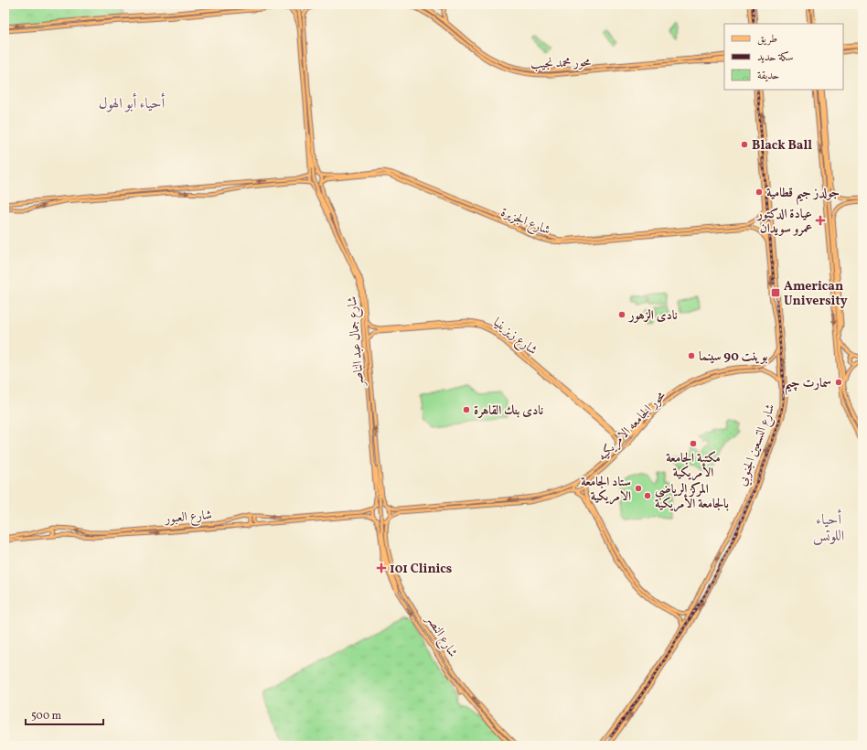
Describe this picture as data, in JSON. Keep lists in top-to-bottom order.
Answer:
{
  "streets": {
    "main road": [
      "محور محمد نجيب",
      "شارع الجزيرة",
      "شارع زيزينيا",
      "شارع جمال عبد الناصر",
      "محور الجامعه الامريكيه",
      "شارع التسعين الجنوبي",
      "شارع العبور",
      "شارع النصر"
    ]
  },
  "crossings": [
    ["محور الجامعه الامريكيه", "شارع العبور"],
    ["محور الجامعه الامريكيه", "شارع النصر"],
    ["شارع العبور", "شارع النصر"]
  ],
  "districts": ["أحياء أبو الهول", "أحياء اللوتس"],
  "places": {
    "other": [
      "Black Ball",
      "جولدز جيم قطامية",
      "نادى الزهور",
      "بوينت 90 سينما",
      "سمارت چيم",
      "نادى بنك القاهرة",
      "مكتبة الجامعة الأمريكية",
      "ستاد الجامعة الامريكية",
      "المركز الرياضي بالجامعة الأمريكية"
    ],
    "health": ["عيادة الدكتور عمرو سويدان", "101 Clinics"],
    "transit": ["American University"]
  },
  "legend": ["طريق", "سكة حديد", "حديقة"],
  "scale_bar": "500 m"
}
